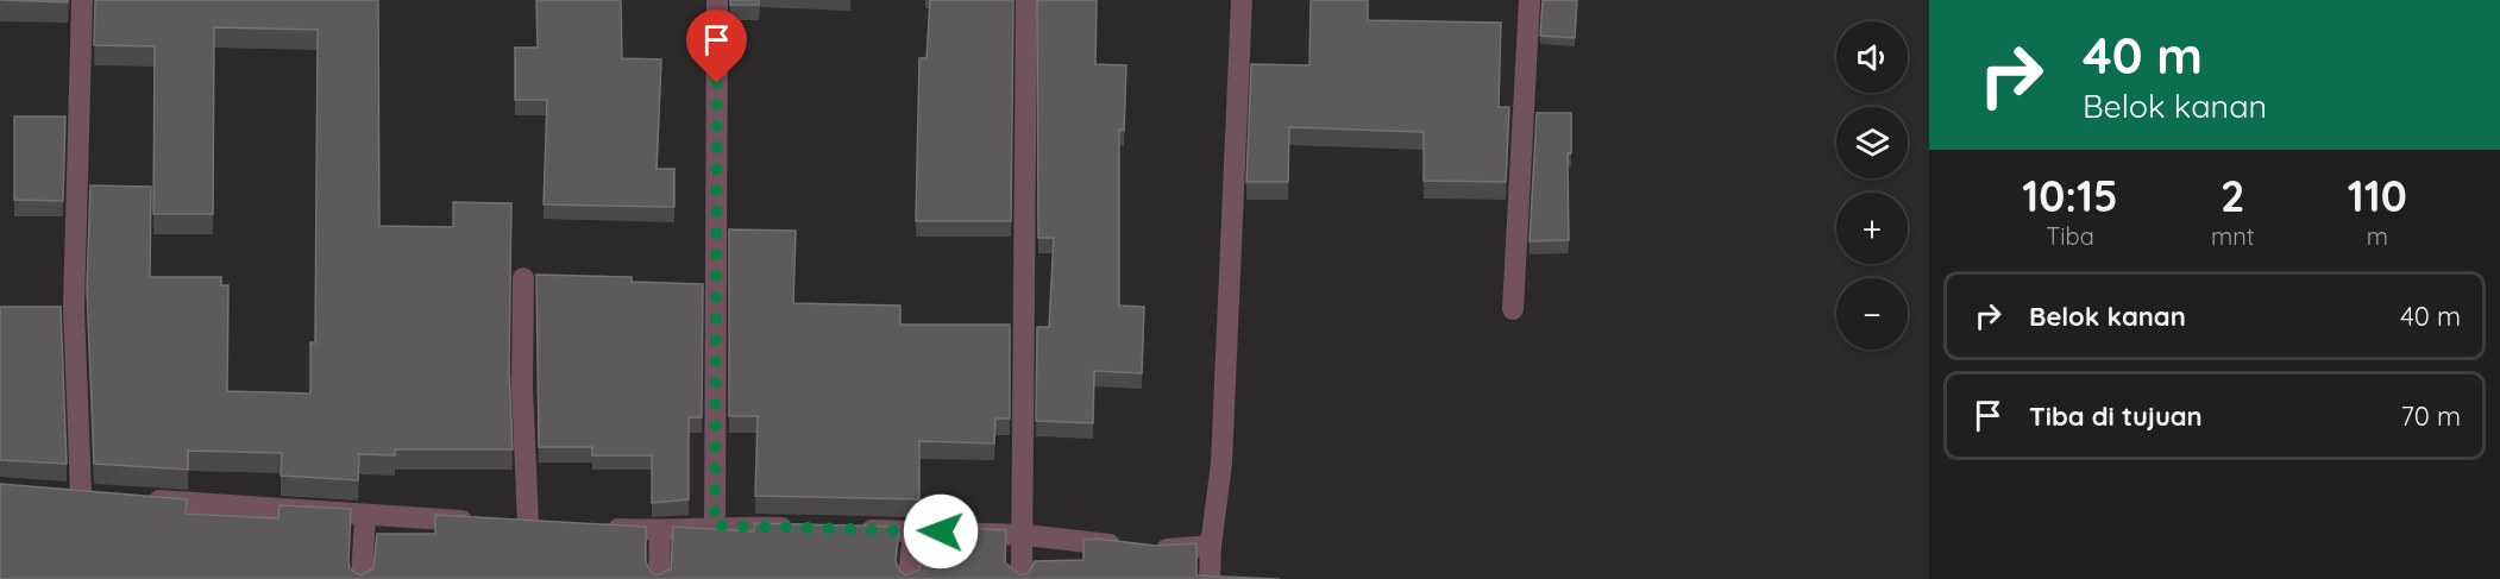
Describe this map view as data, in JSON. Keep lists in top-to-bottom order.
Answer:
{
  "page": {
    "turn": ["40 m", "Belok kanan"],
    "map_buttons": ["+", "−"],
    "eta": [
      "10:15",
      "Tiba",
      "2",
      "mnt",
      "110",
      "m"
    ],
    "list": [
      {
        "name": "Belok kanan",
        "value": "40 m"
      },
      {
        "name": "Tiba di tujuan",
        "value": "70 m"
      }
    ]
  }
}
